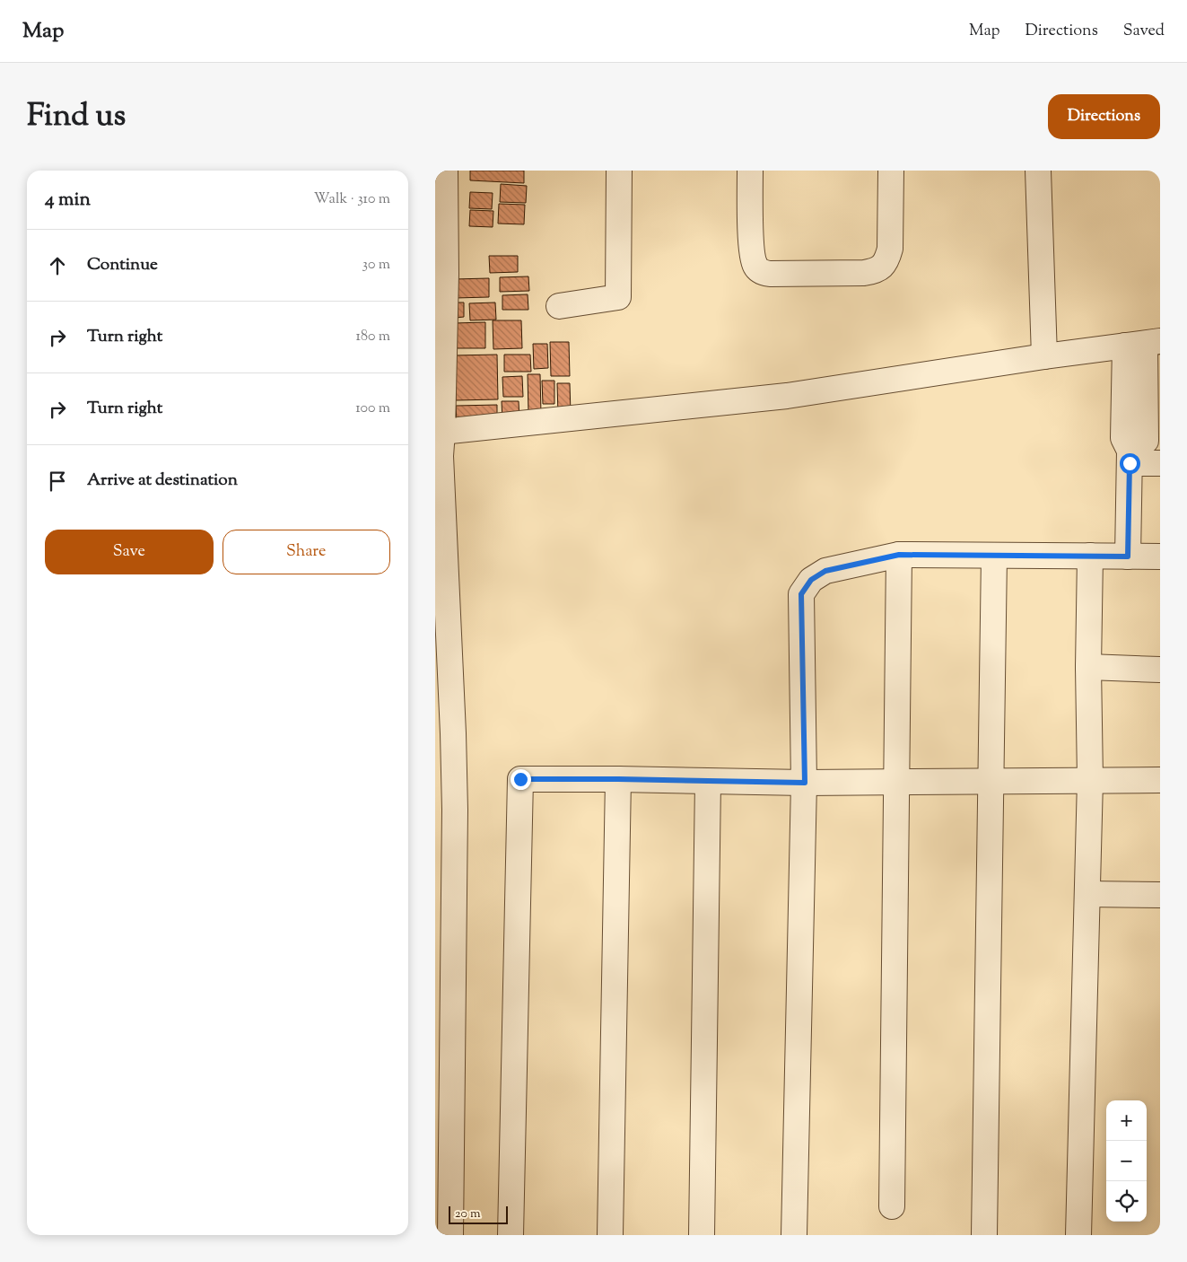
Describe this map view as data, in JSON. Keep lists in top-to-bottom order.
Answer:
{
  "scale_bar": "20 m",
  "page": {
    "header": "Map",
    "nav": ["Map", "Directions", "Saved"],
    "title": "Find us",
    "buttons": [
      "Directions",
      ["Save", "Share"]
    ],
    "heading": ["4 min", "Walk · 310 m"],
    "list": [
      ["Continue", "30 m"],
      ["Turn right", "180 m"],
      ["Turn right", "100 m"],
      "Arrive at destination"
    ],
    "map_buttons": ["+", "−"],
    "scale": "20 m"
  }
}
